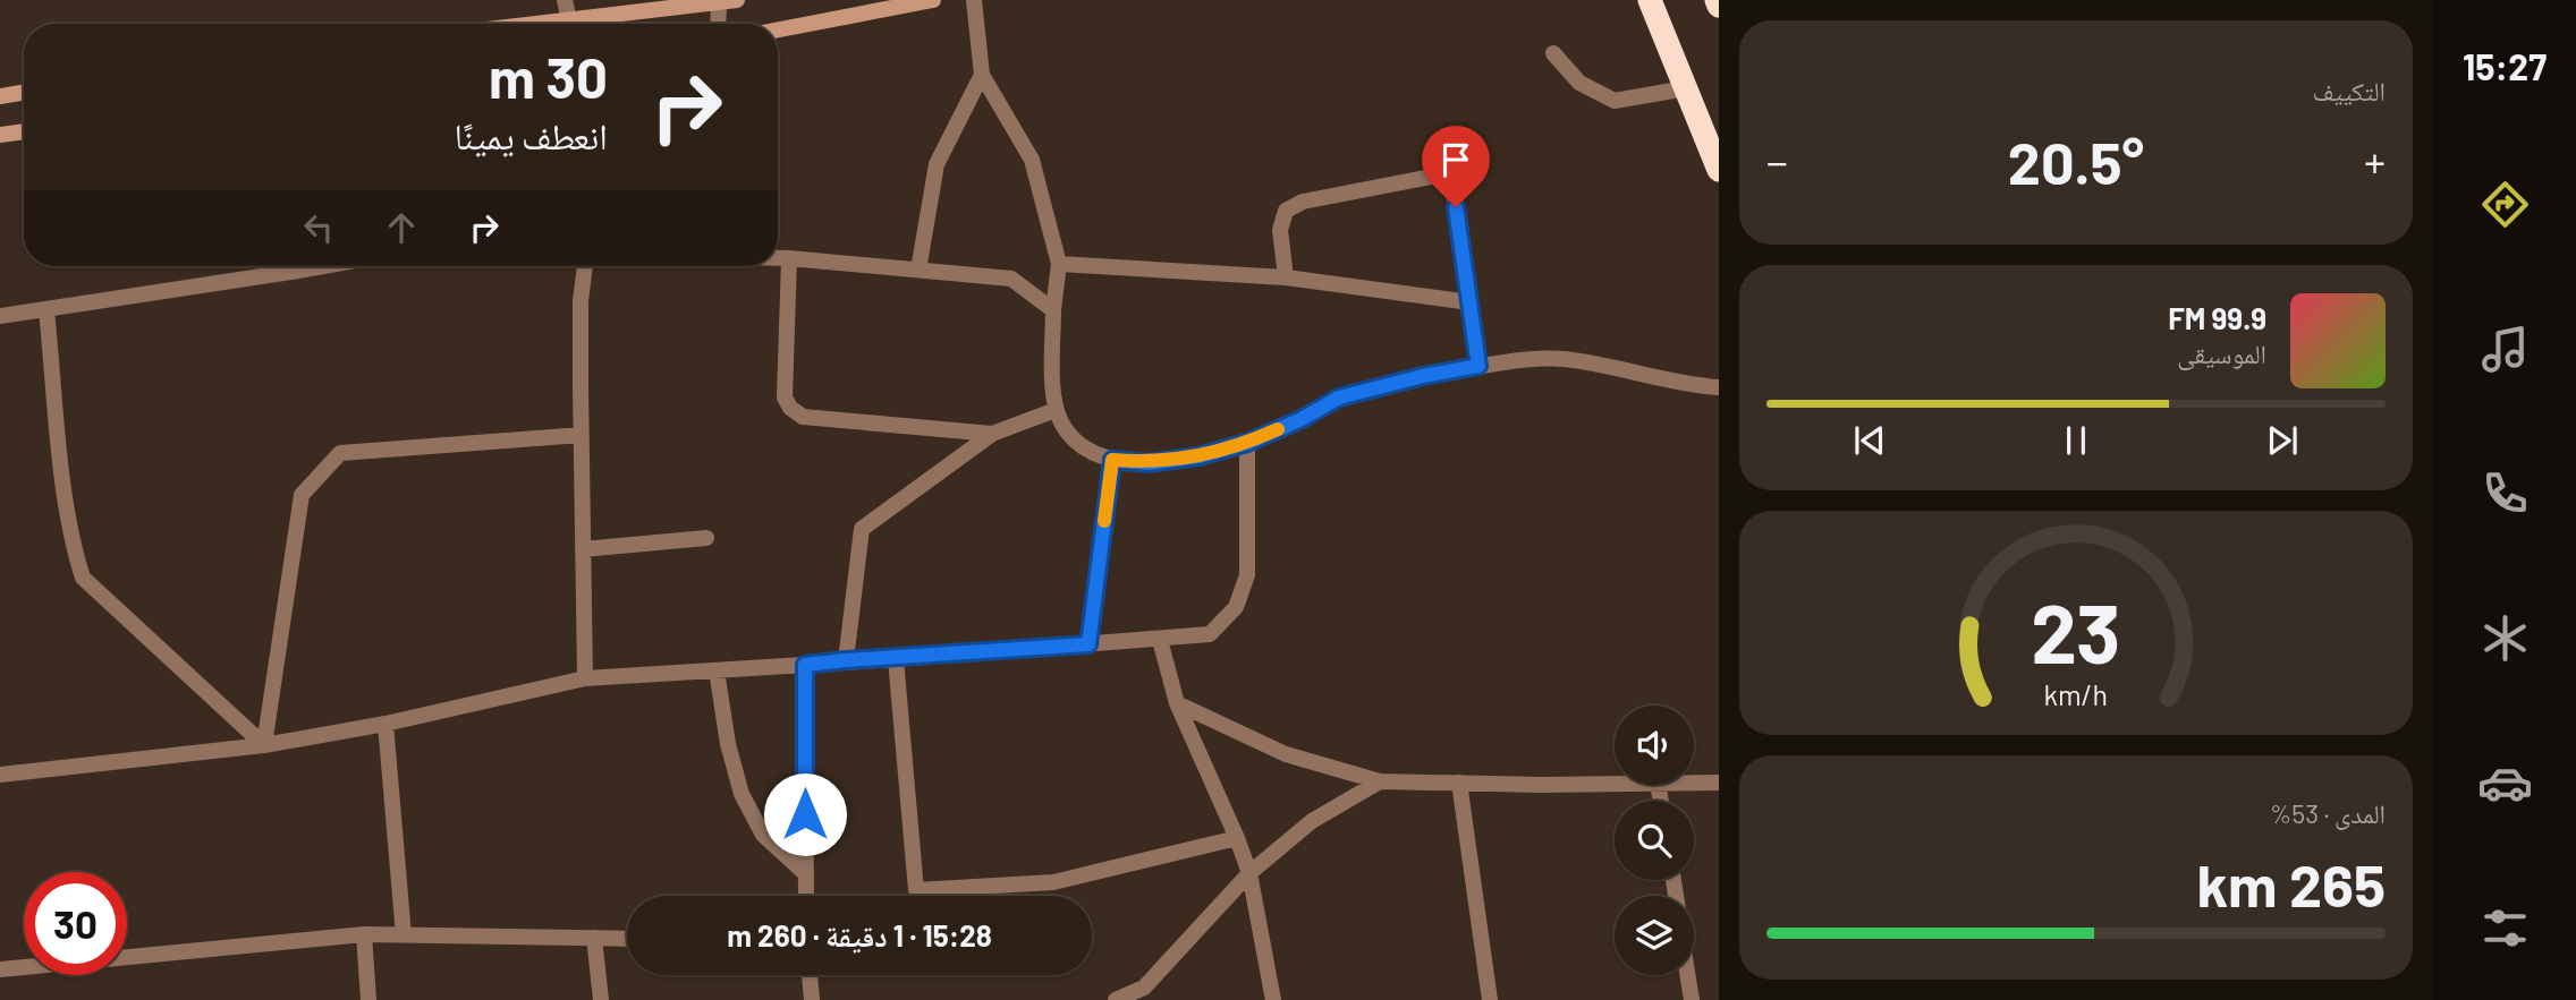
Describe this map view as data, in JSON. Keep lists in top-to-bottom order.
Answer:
{
  "page": {
    "tabs": "15:27",
    "tile": [
      "التكييف",
      ["المدى · 53%", "265 km"]
    ],
    "turn": ["30 m", "انعطف يمينًا"],
    "heat": ["−", "20.5°", "+"],
    "song": ["99.9 FM", "الموسيقى"],
    "limit": "30",
    "trip": "15:28 · 1 دقيقة · 260 m",
    "gauge": ["23", "km/h"]
  }
}
